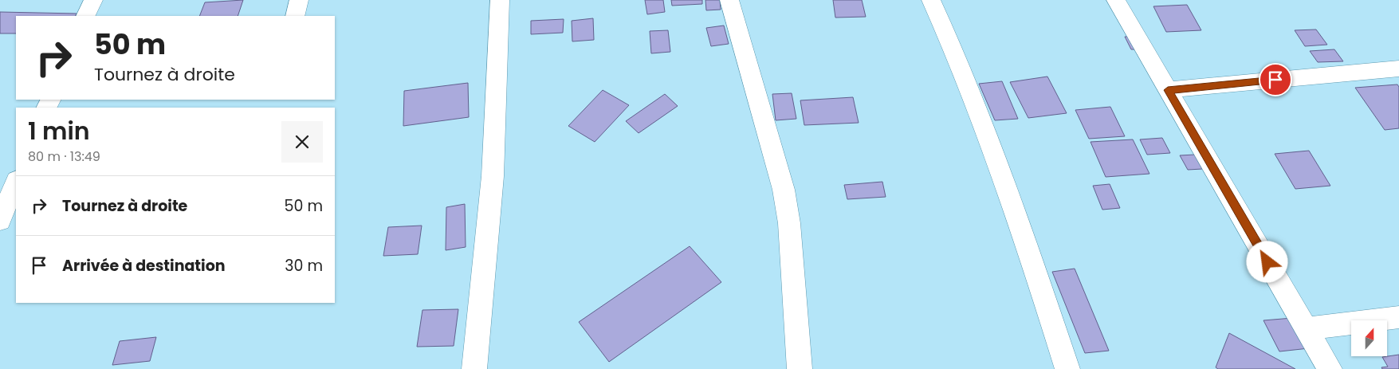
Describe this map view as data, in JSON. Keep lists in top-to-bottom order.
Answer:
{
  "north": "top",
  "page": {
    "turn": ["50 m", "Tournez à droite"],
    "heading": ["1 min", "80 m · 13:49"],
    "list": [
      {
        "name": "Tournez à droite",
        "value": "50 m"
      },
      {
        "name": "Arrivée à destination",
        "value": "30 m"
      }
    ]
  }
}
